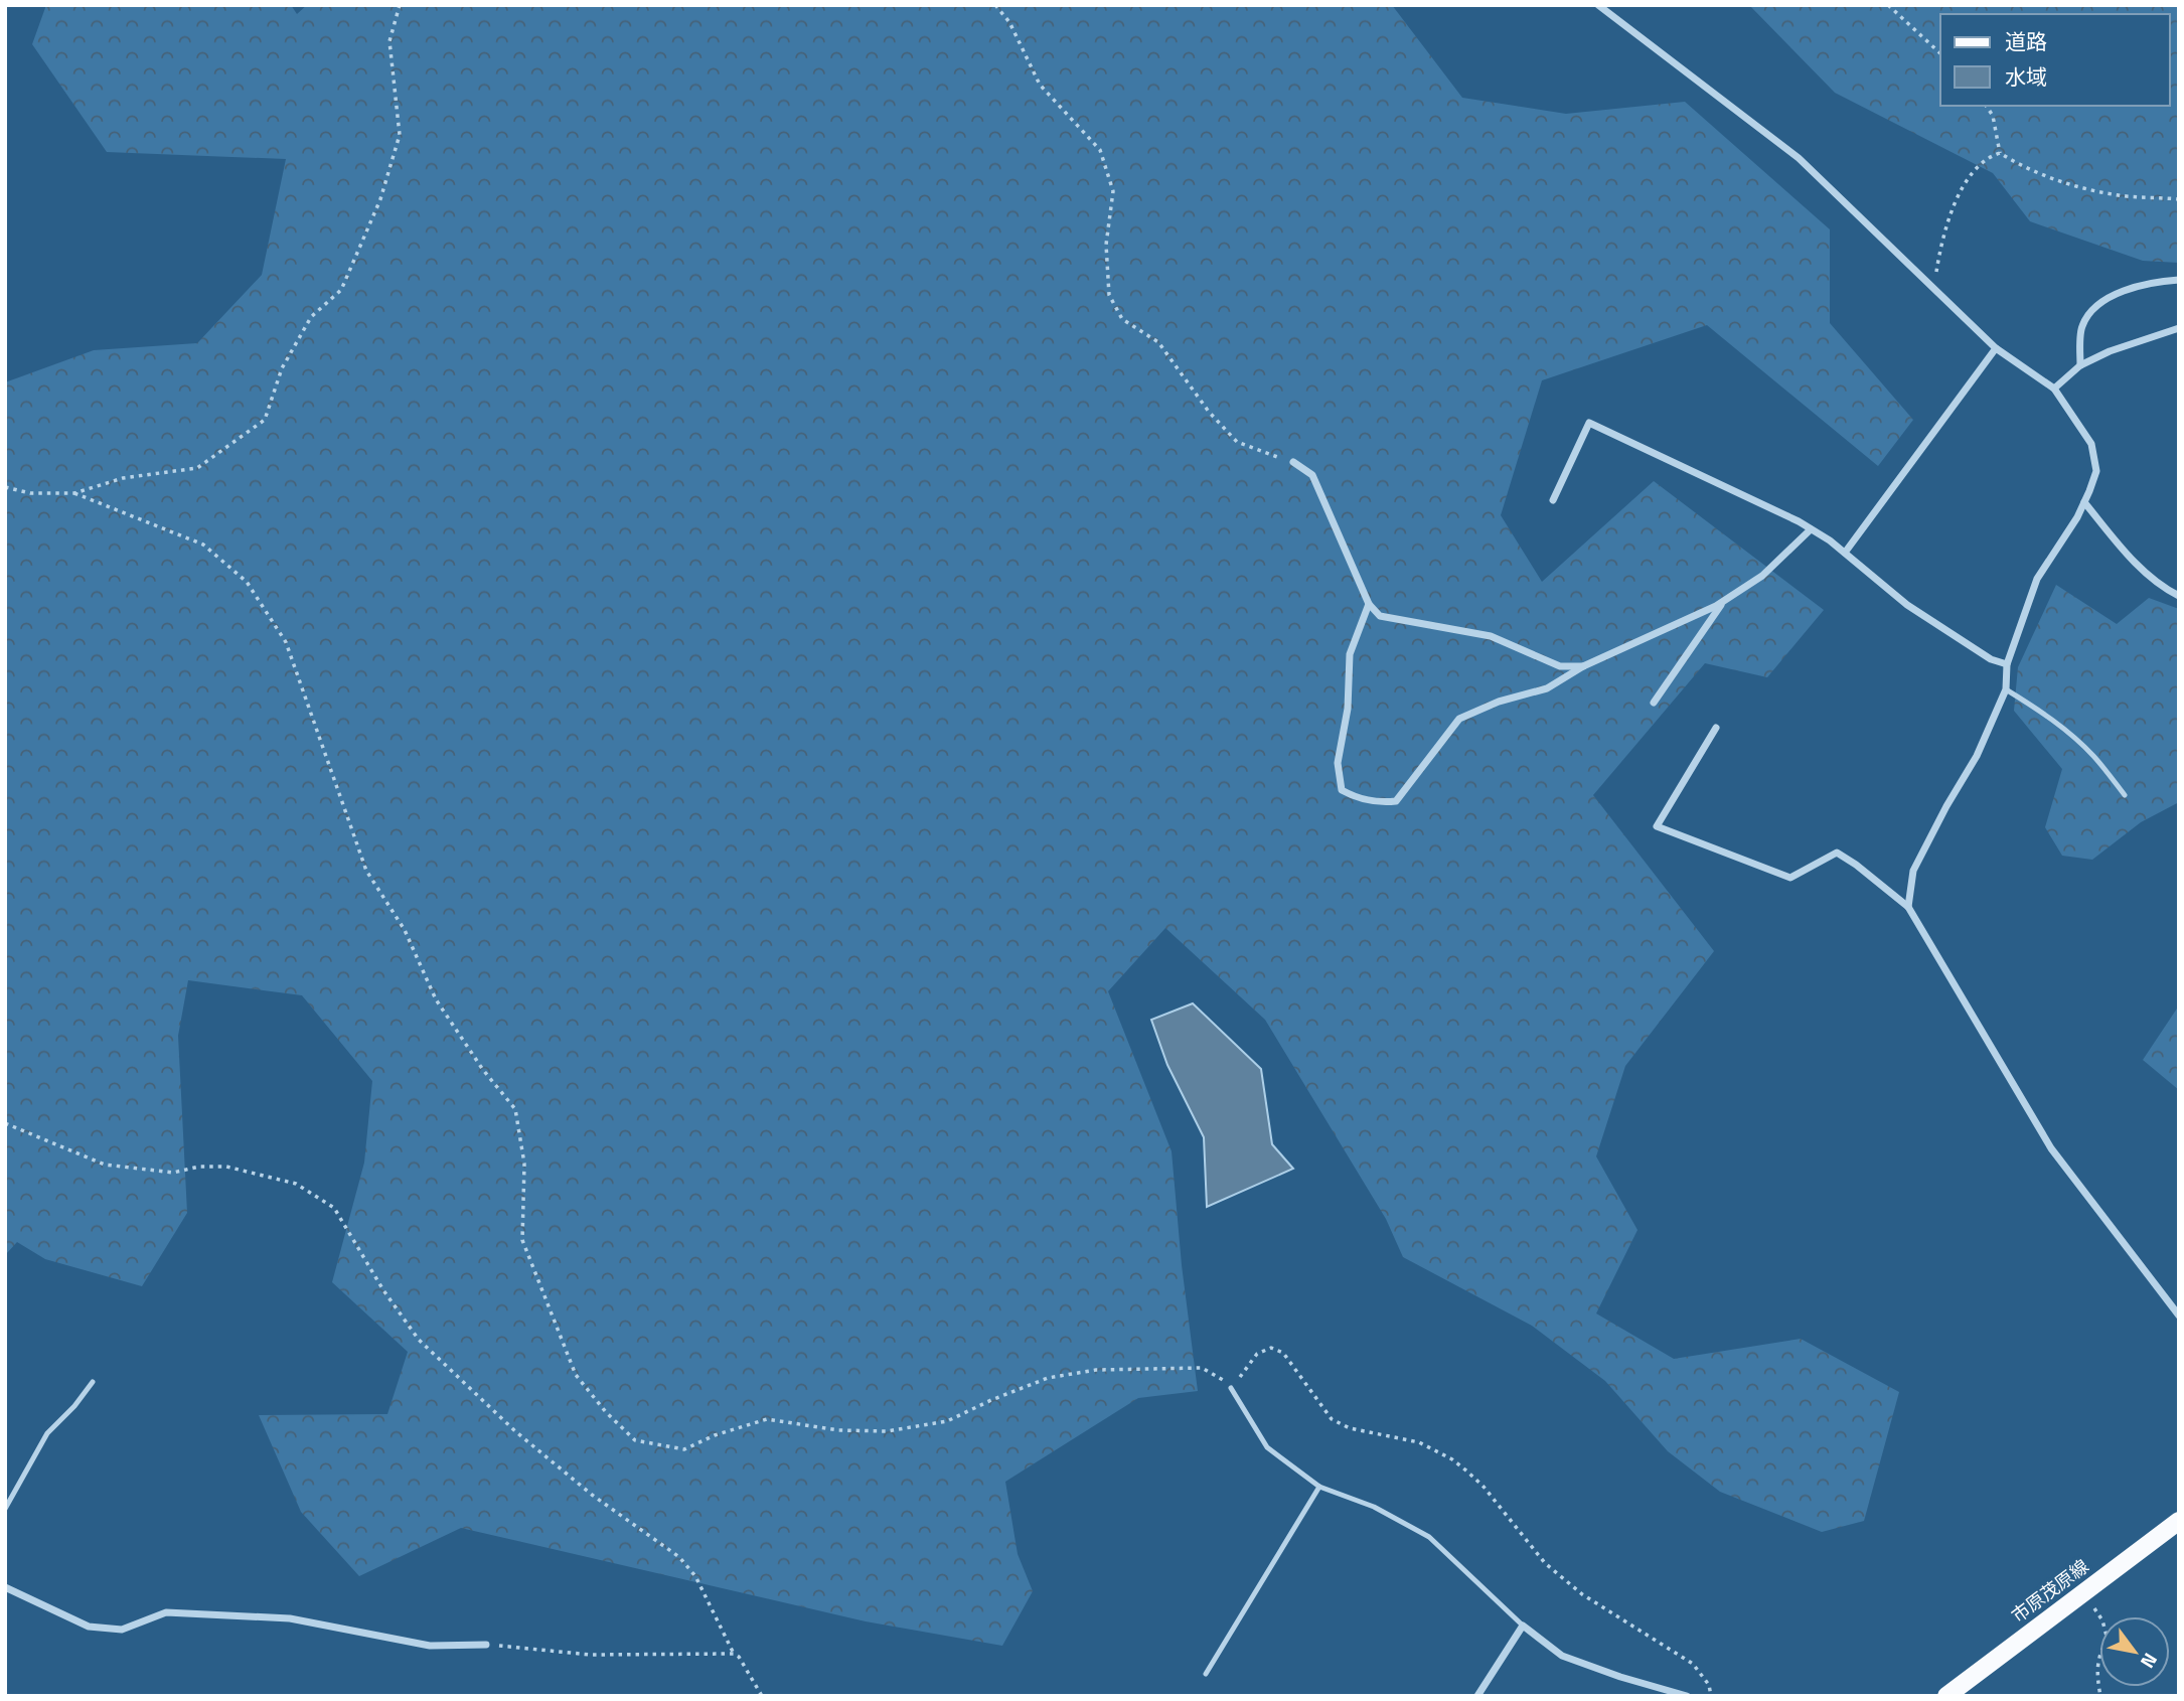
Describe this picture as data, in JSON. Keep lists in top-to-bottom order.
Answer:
{
  "streets": {
    "main road": ["市原茂原線"]
  },
  "legend": ["道路", "水域"],
  "north": "bottom right"
}
